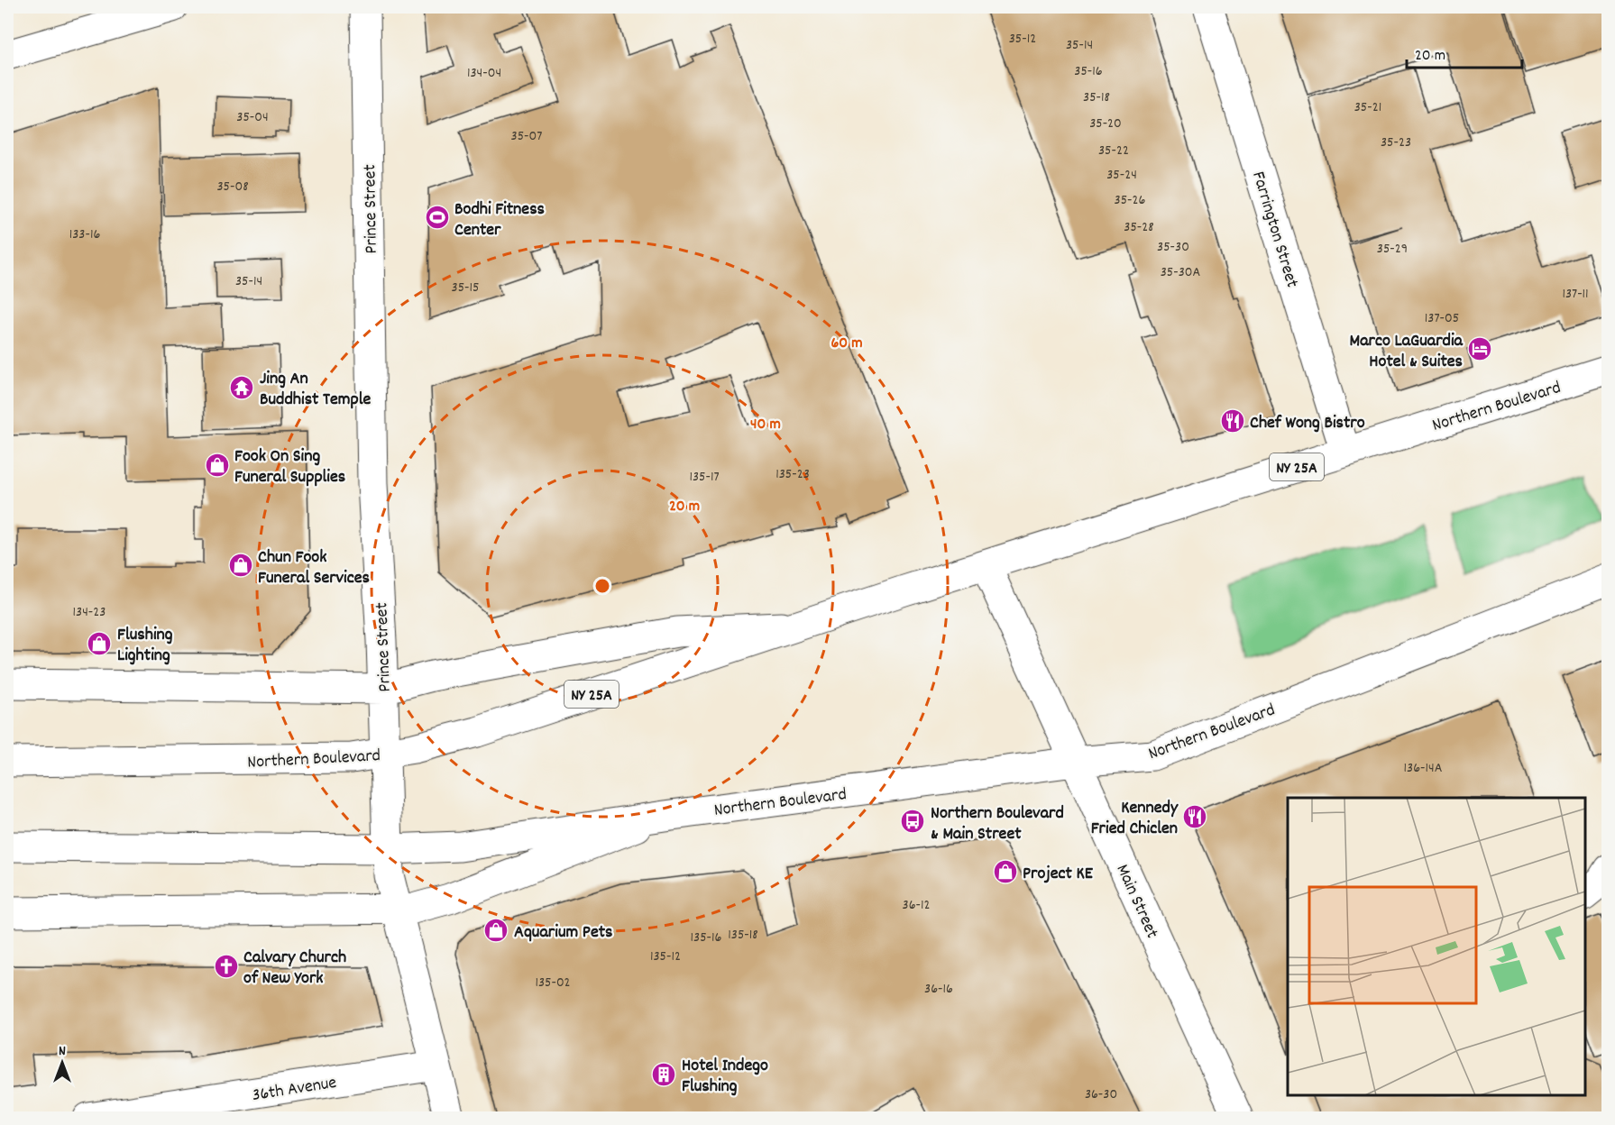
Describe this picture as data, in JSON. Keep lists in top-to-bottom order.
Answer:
{
  "streets": {
    "main road": [
      "Prince Street",
      "Farrington Street",
      "Northern Boulevard",
      "NY 25A",
      "Main Street",
      "36th Avenue"
    ]
  },
  "crossings": [
    ["Prince Street", "Northern Boulevard"],
    ["Prince Street", "36th Avenue"],
    ["Farrington Street", "Northern Boulevard"],
    ["Northern Boulevard", "Main Street"]
  ],
  "places": {
    "sports": ["Bodhi Fitness Center"],
    "hotel": ["Marco LaGuardia Hotel & Suites"],
    "temple": ["Jing An Buddhist Temple"],
    "restaurant": ["Chef Wong Bistro", "Kennedy Fried Chiclen"],
    "shop": [
      "Fook On Sing Funeral Supplies",
      "Chun Fook Funeral Services",
      "Flushing Lighting",
      "Project KE",
      "Aquarium Pets"
    ],
    "bus stop": ["Northern Boulevard & Main Street"],
    "church": ["Calvary Church of New York"],
    "building": ["Hotel Indego Flushing"]
  },
  "house_numbers": [
    "35-12",
    "35-14",
    "35-16",
    "134-04",
    "35-18",
    "35-21",
    "35-04",
    "35-20",
    "35-07",
    "35-23",
    "35-22",
    "35-24",
    "35-08",
    "35-26",
    "35-28",
    "133-16",
    "35-30",
    "35-29",
    "35-30A",
    "35-14",
    "35-15",
    "137-11",
    "137-05",
    "135-23",
    "135-17",
    "134-23",
    "136-14A",
    "36-12",
    "135-18",
    "135-16",
    "135-12",
    "135-02",
    "36-16",
    "36-30"
  ],
  "scale_bar": "20 m",
  "north": "top",
  "rings": ["60 m", "40 m", "20 m"]
}
